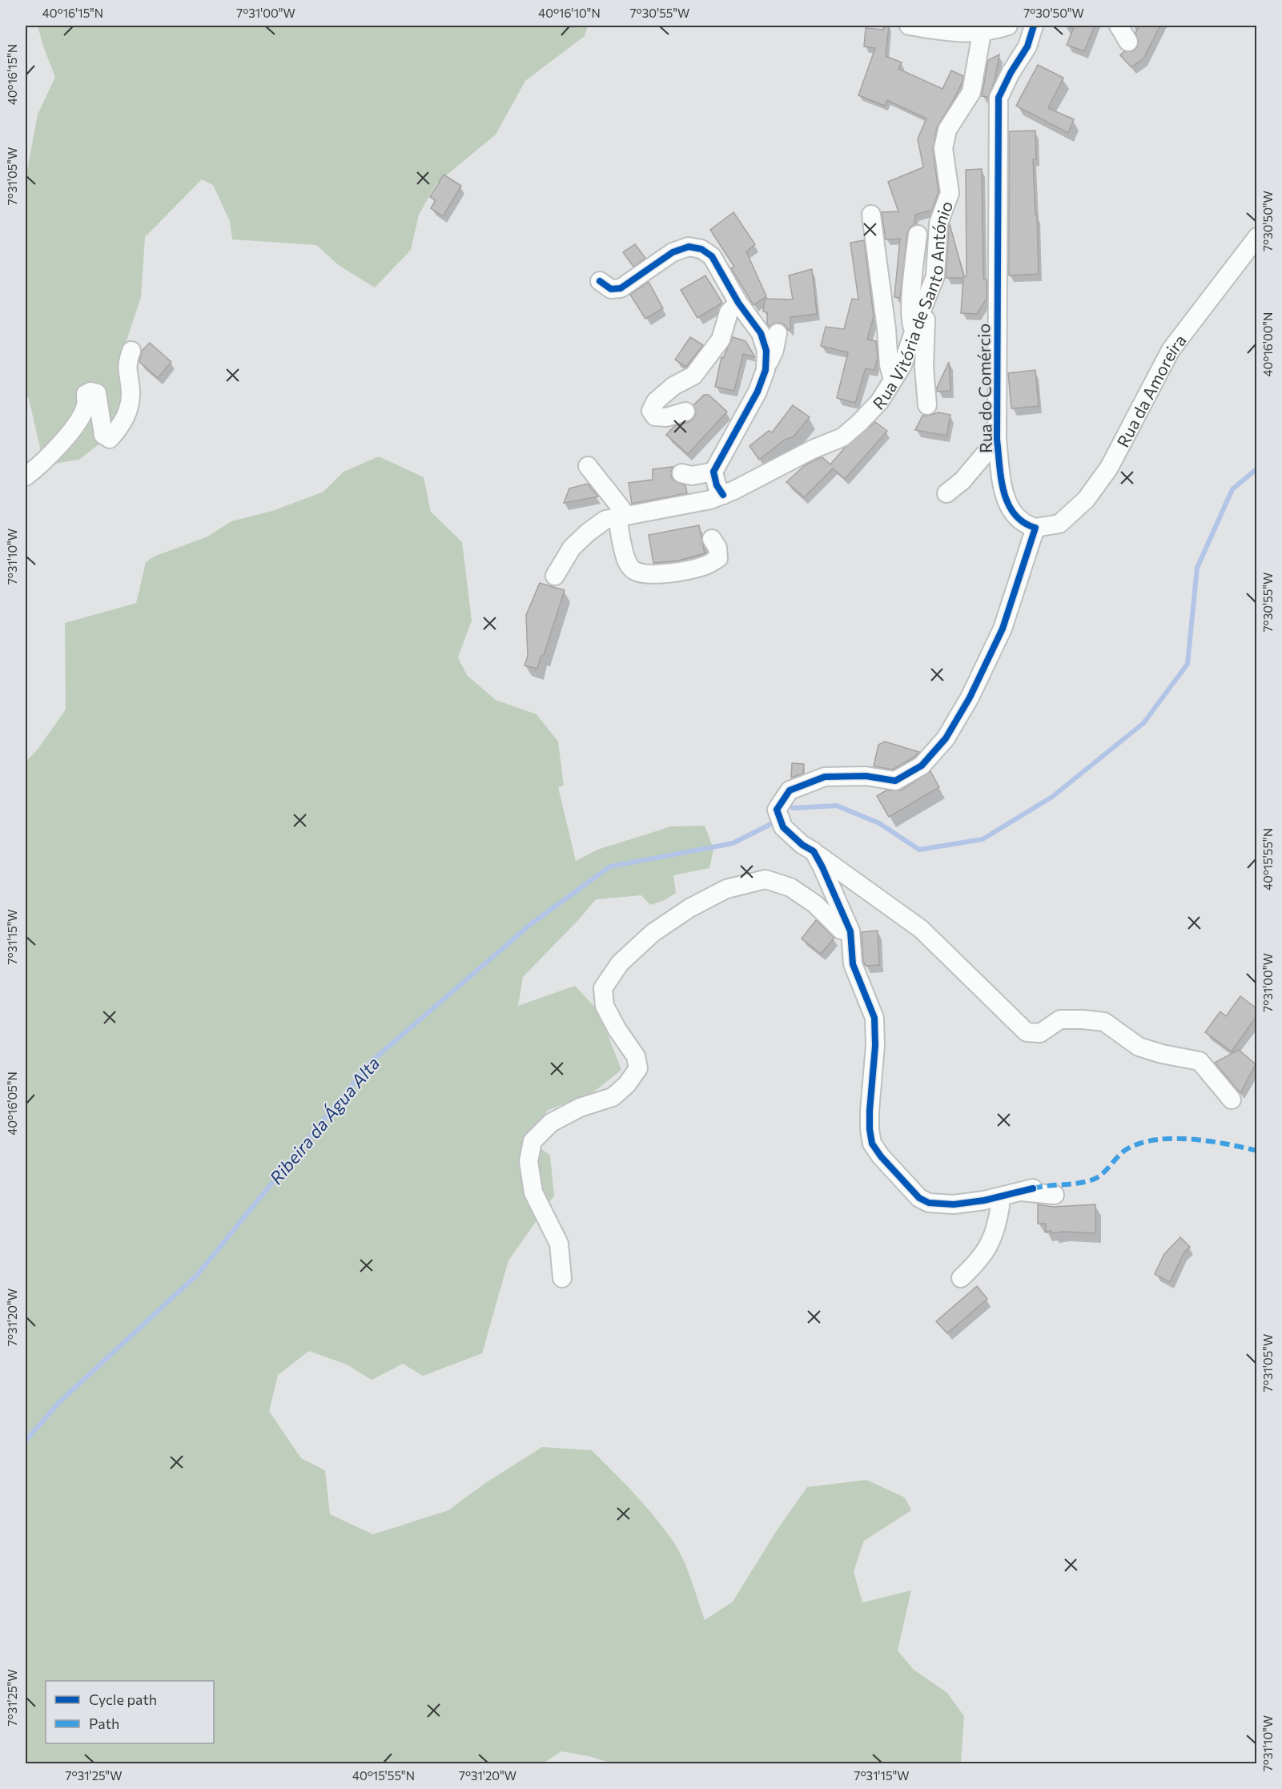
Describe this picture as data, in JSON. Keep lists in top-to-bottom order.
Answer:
{
  "streets": {
    "street": ["Rua Vitória de Santo António", "Rua do Comércio", "Rua da Amoreira"]
  },
  "crossings": [
    ["Rua do Comércio", "Rua da Amoreira"]
  ],
  "water": ["Ribeira da Água Alta"],
  "legend": ["Cycle path", "Path"],
  "coordinates": [
    "40°16'15\"N",
    "7°31'00\"W",
    "40°16'10\"N",
    "7°30'55\"W",
    "7°30'50\"W",
    "7°31'05\"W",
    "40°16'00\"N",
    "7°31'10\"W",
    "40°15'55\"N",
    "7°31'15\"W",
    "40°16'05\"N",
    "7°31'20\"W",
    "7°31'25\"W"
  ]
}
